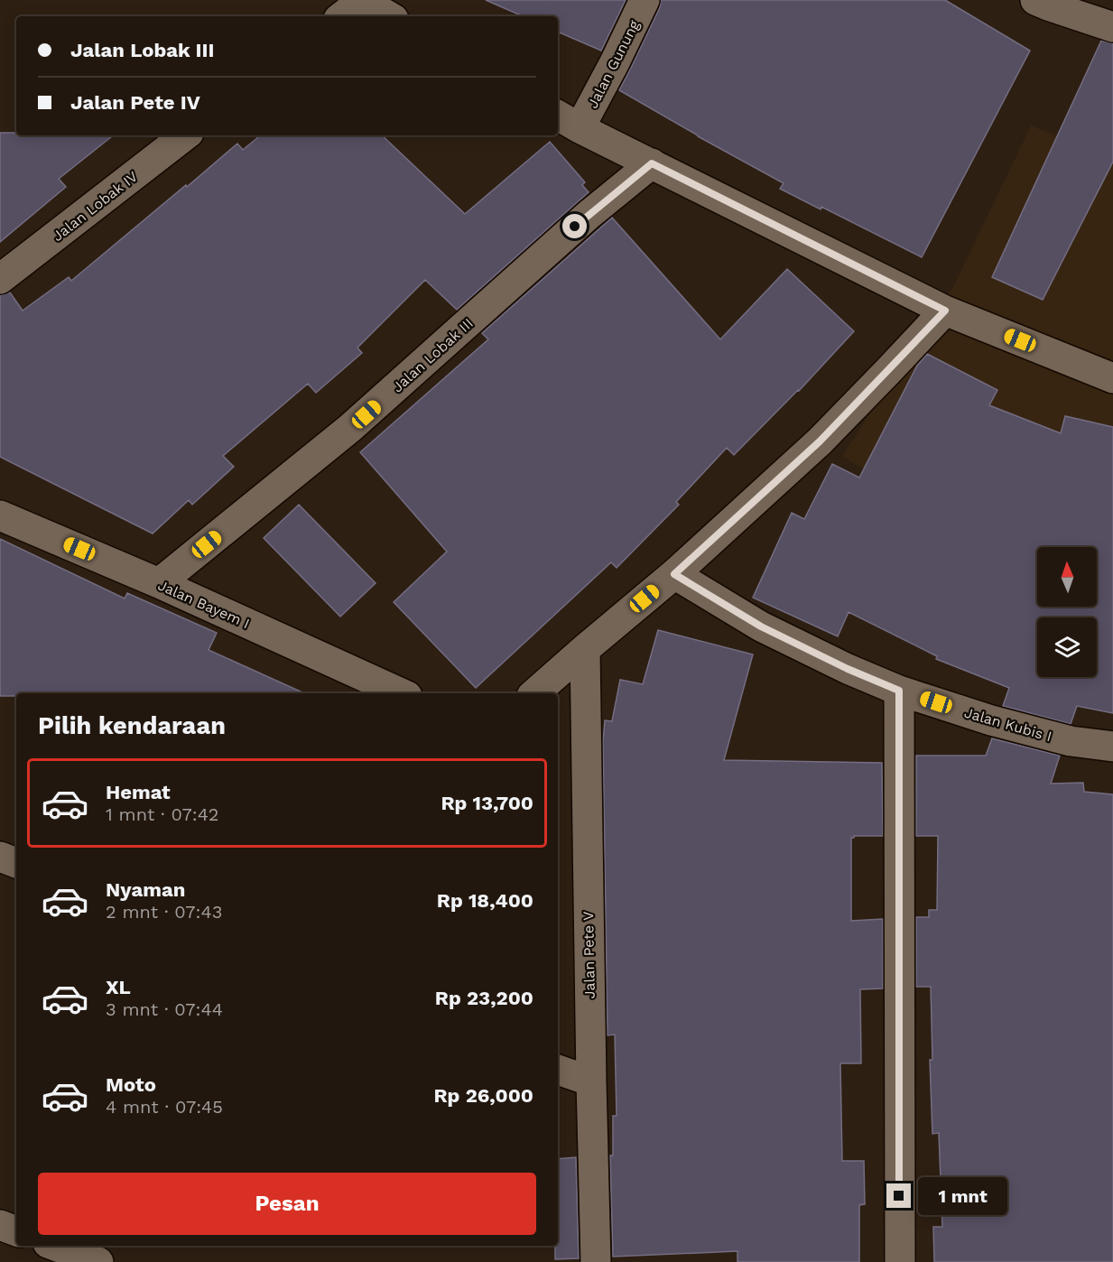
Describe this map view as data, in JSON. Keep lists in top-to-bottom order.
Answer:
{
  "streets": {
    "street": [
      "Jalan Gunung",
      "Jalan Lobak IV",
      "Jalan Lobak III",
      "Jalan Bayem I",
      "Jalan Kubis I",
      "Jalan Pete V"
    ]
  },
  "crossings": [
    ["Jalan Lobak III", "Jalan Bayem I"]
  ],
  "north": "top",
  "page": {
    "banner": ["Jalan Lobak III", "Jalan Pete IV"],
    "heading": "Pilih kendaraan",
    "list": [
      {
        "name": "Hemat",
        "note": "1 mnt · 07:42",
        "value": "Rp 13,700"
      },
      {
        "name": "Nyaman",
        "note": "2 mnt · 07:43",
        "value": "Rp 18,400"
      },
      {
        "name": "XL",
        "note": "3 mnt · 07:44",
        "value": "Rp 23,200"
      },
      {
        "name": "Moto",
        "note": "4 mnt · 07:45",
        "value": "Rp 26,000"
      }
    ],
    "buttons": "Pesan",
    "bubble": "1 mnt"
  }
}
